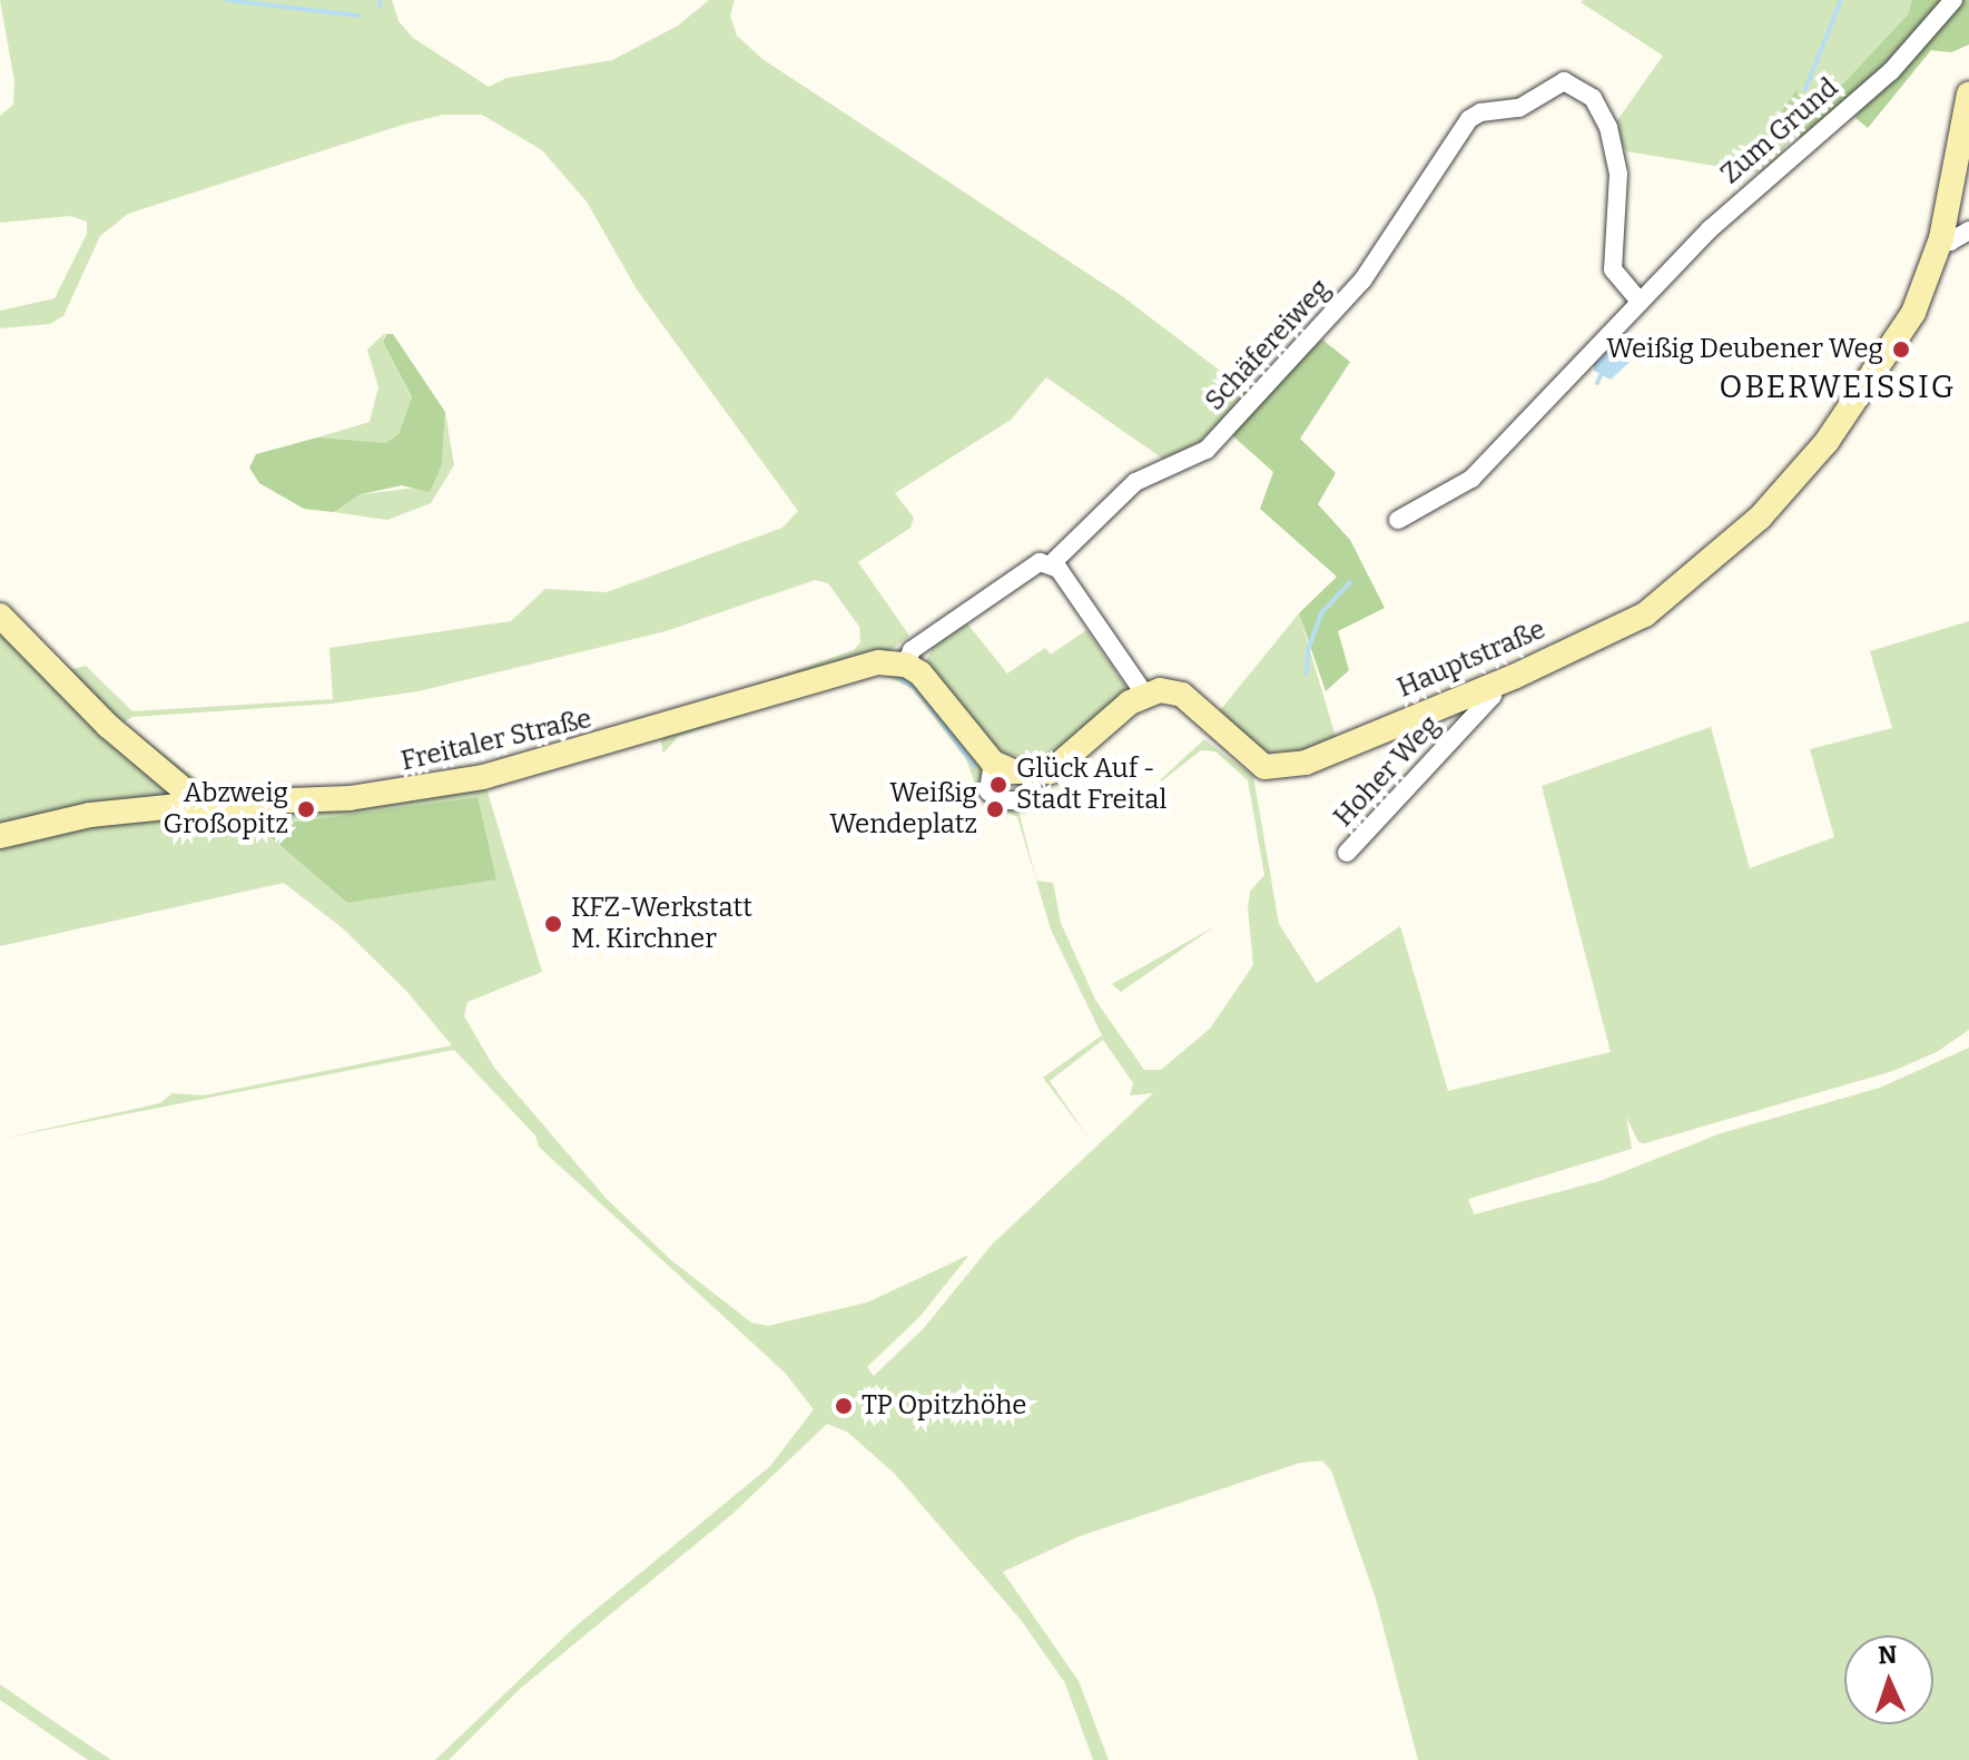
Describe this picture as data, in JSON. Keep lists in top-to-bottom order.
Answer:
{
  "streets": {
    "street": [
      "Zum Grund",
      "Schäfereiweg",
      "Hauptstraße",
      "Freitaler Straße",
      "Hoher Weg"
    ]
  },
  "crossings": [
    ["Zum Grund", "Schäfereiweg"],
    ["Hauptstraße", "Hoher Weg"]
  ],
  "districts": ["OBERWEISSIG"],
  "places": [
    "Weißig Deubener Weg",
    "Glück Auf - Stadt Freital",
    "Abzweig Großopitz",
    "Weißig Wendeplatz",
    "KFZ-Werkstatt M. Kirchner",
    "TP Opitzhöhe"
  ],
  "north": "top"
}
